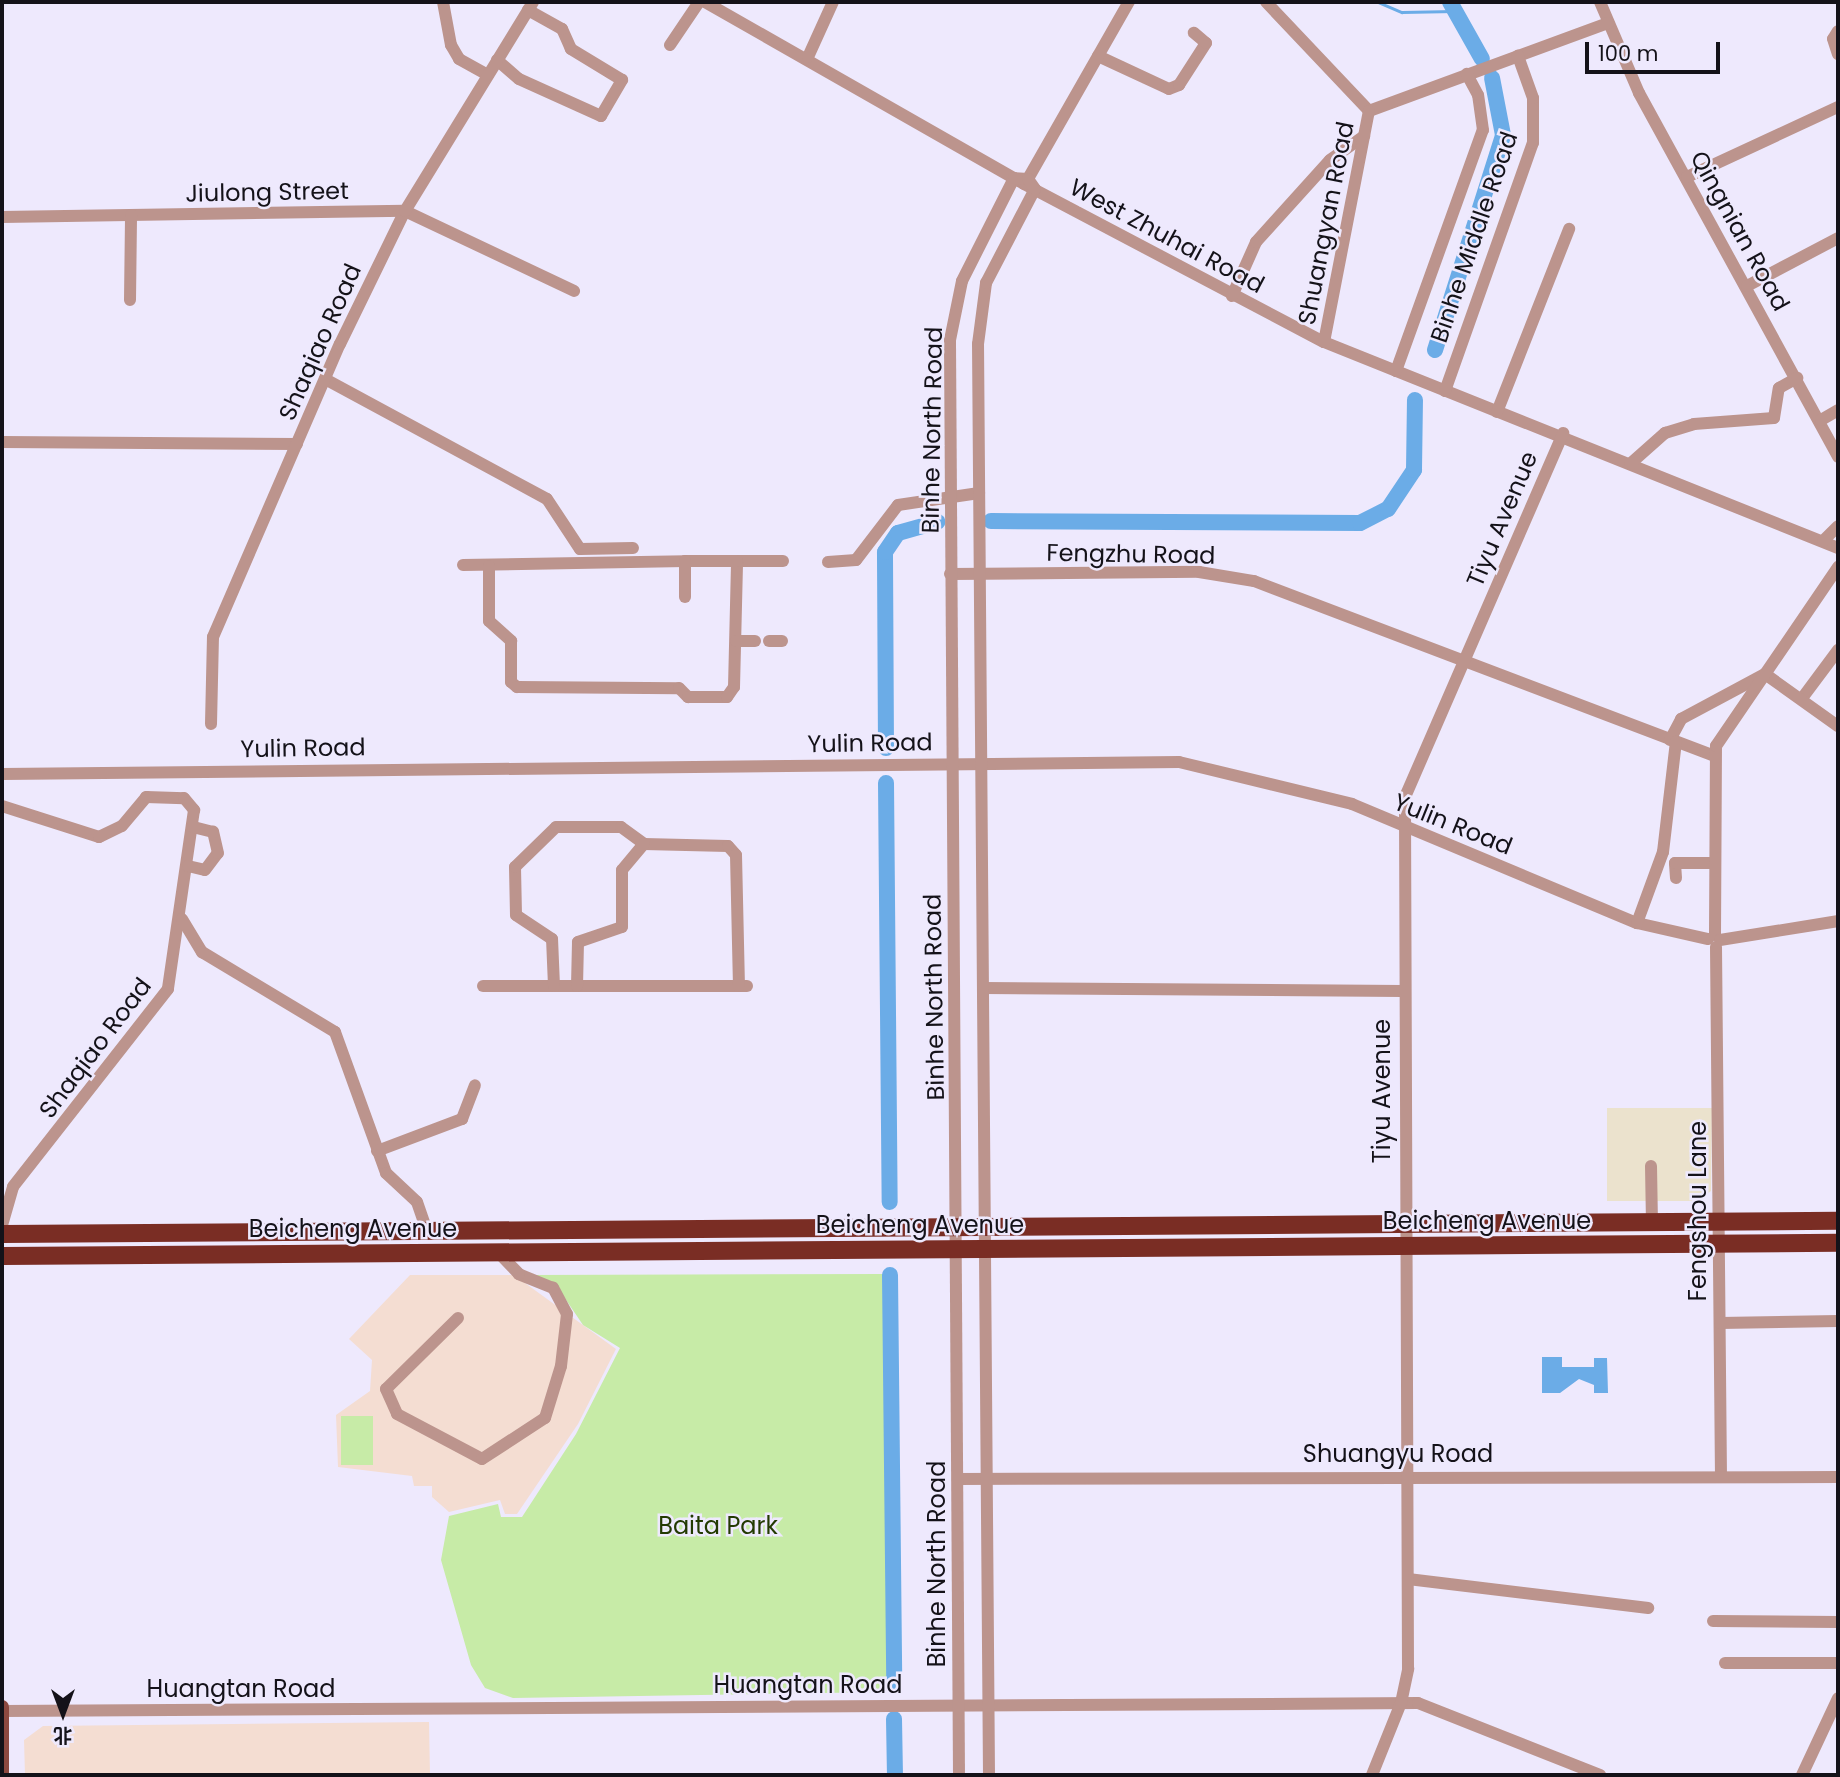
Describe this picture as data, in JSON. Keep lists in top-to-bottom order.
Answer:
{
  "streets": {
    "highway": ["Beicheng Avenue"],
    "street": [
      "Jiulong Street",
      "Shuangyan Road",
      "Qingnian Road",
      "West Zhuhai Road",
      "Binhe Middle Road",
      "Shaqiao Road",
      "Binhe North Road",
      "Tiyu Avenue",
      "Fengzhu Road",
      "Yulin Road",
      "Fengshou Lane",
      "Shuangyu Road",
      "Huangtan Road"
    ]
  },
  "crossings": [
    ["Jiulong Street", "Shaqiao Road"],
    ["Shuangyan Road", "West Zhuhai Road"],
    ["Shuangyan Road", "Binhe Middle Road"],
    ["West Zhuhai Road", "Binhe Middle Road"],
    ["West Zhuhai Road", "Binhe North Road"],
    ["West Zhuhai Road", "Tiyu Avenue"],
    ["Binhe North Road", "Fengzhu Road"],
    ["Binhe North Road", "Yulin Road"],
    ["Binhe North Road", "Beicheng Avenue"],
    ["Binhe North Road", "Shuangyu Road"],
    ["Binhe North Road", "Huangtan Road"],
    ["Tiyu Avenue", "Fengzhu Road"],
    ["Tiyu Avenue", "Yulin Road"],
    ["Tiyu Avenue", "Beicheng Avenue"],
    ["Tiyu Avenue", "Shuangyu Road"],
    ["Tiyu Avenue", "Huangtan Road"],
    ["Fengzhu Road", "Fengshou Lane"],
    ["Yulin Road", "Fengshou Lane"],
    ["Fengshou Lane", "Beicheng Avenue"],
    ["Fengshou Lane", "Shuangyu Road"]
  ],
  "parks": ["Baita Park"],
  "scale_bar": "100 m",
  "north": "bottom"
}
